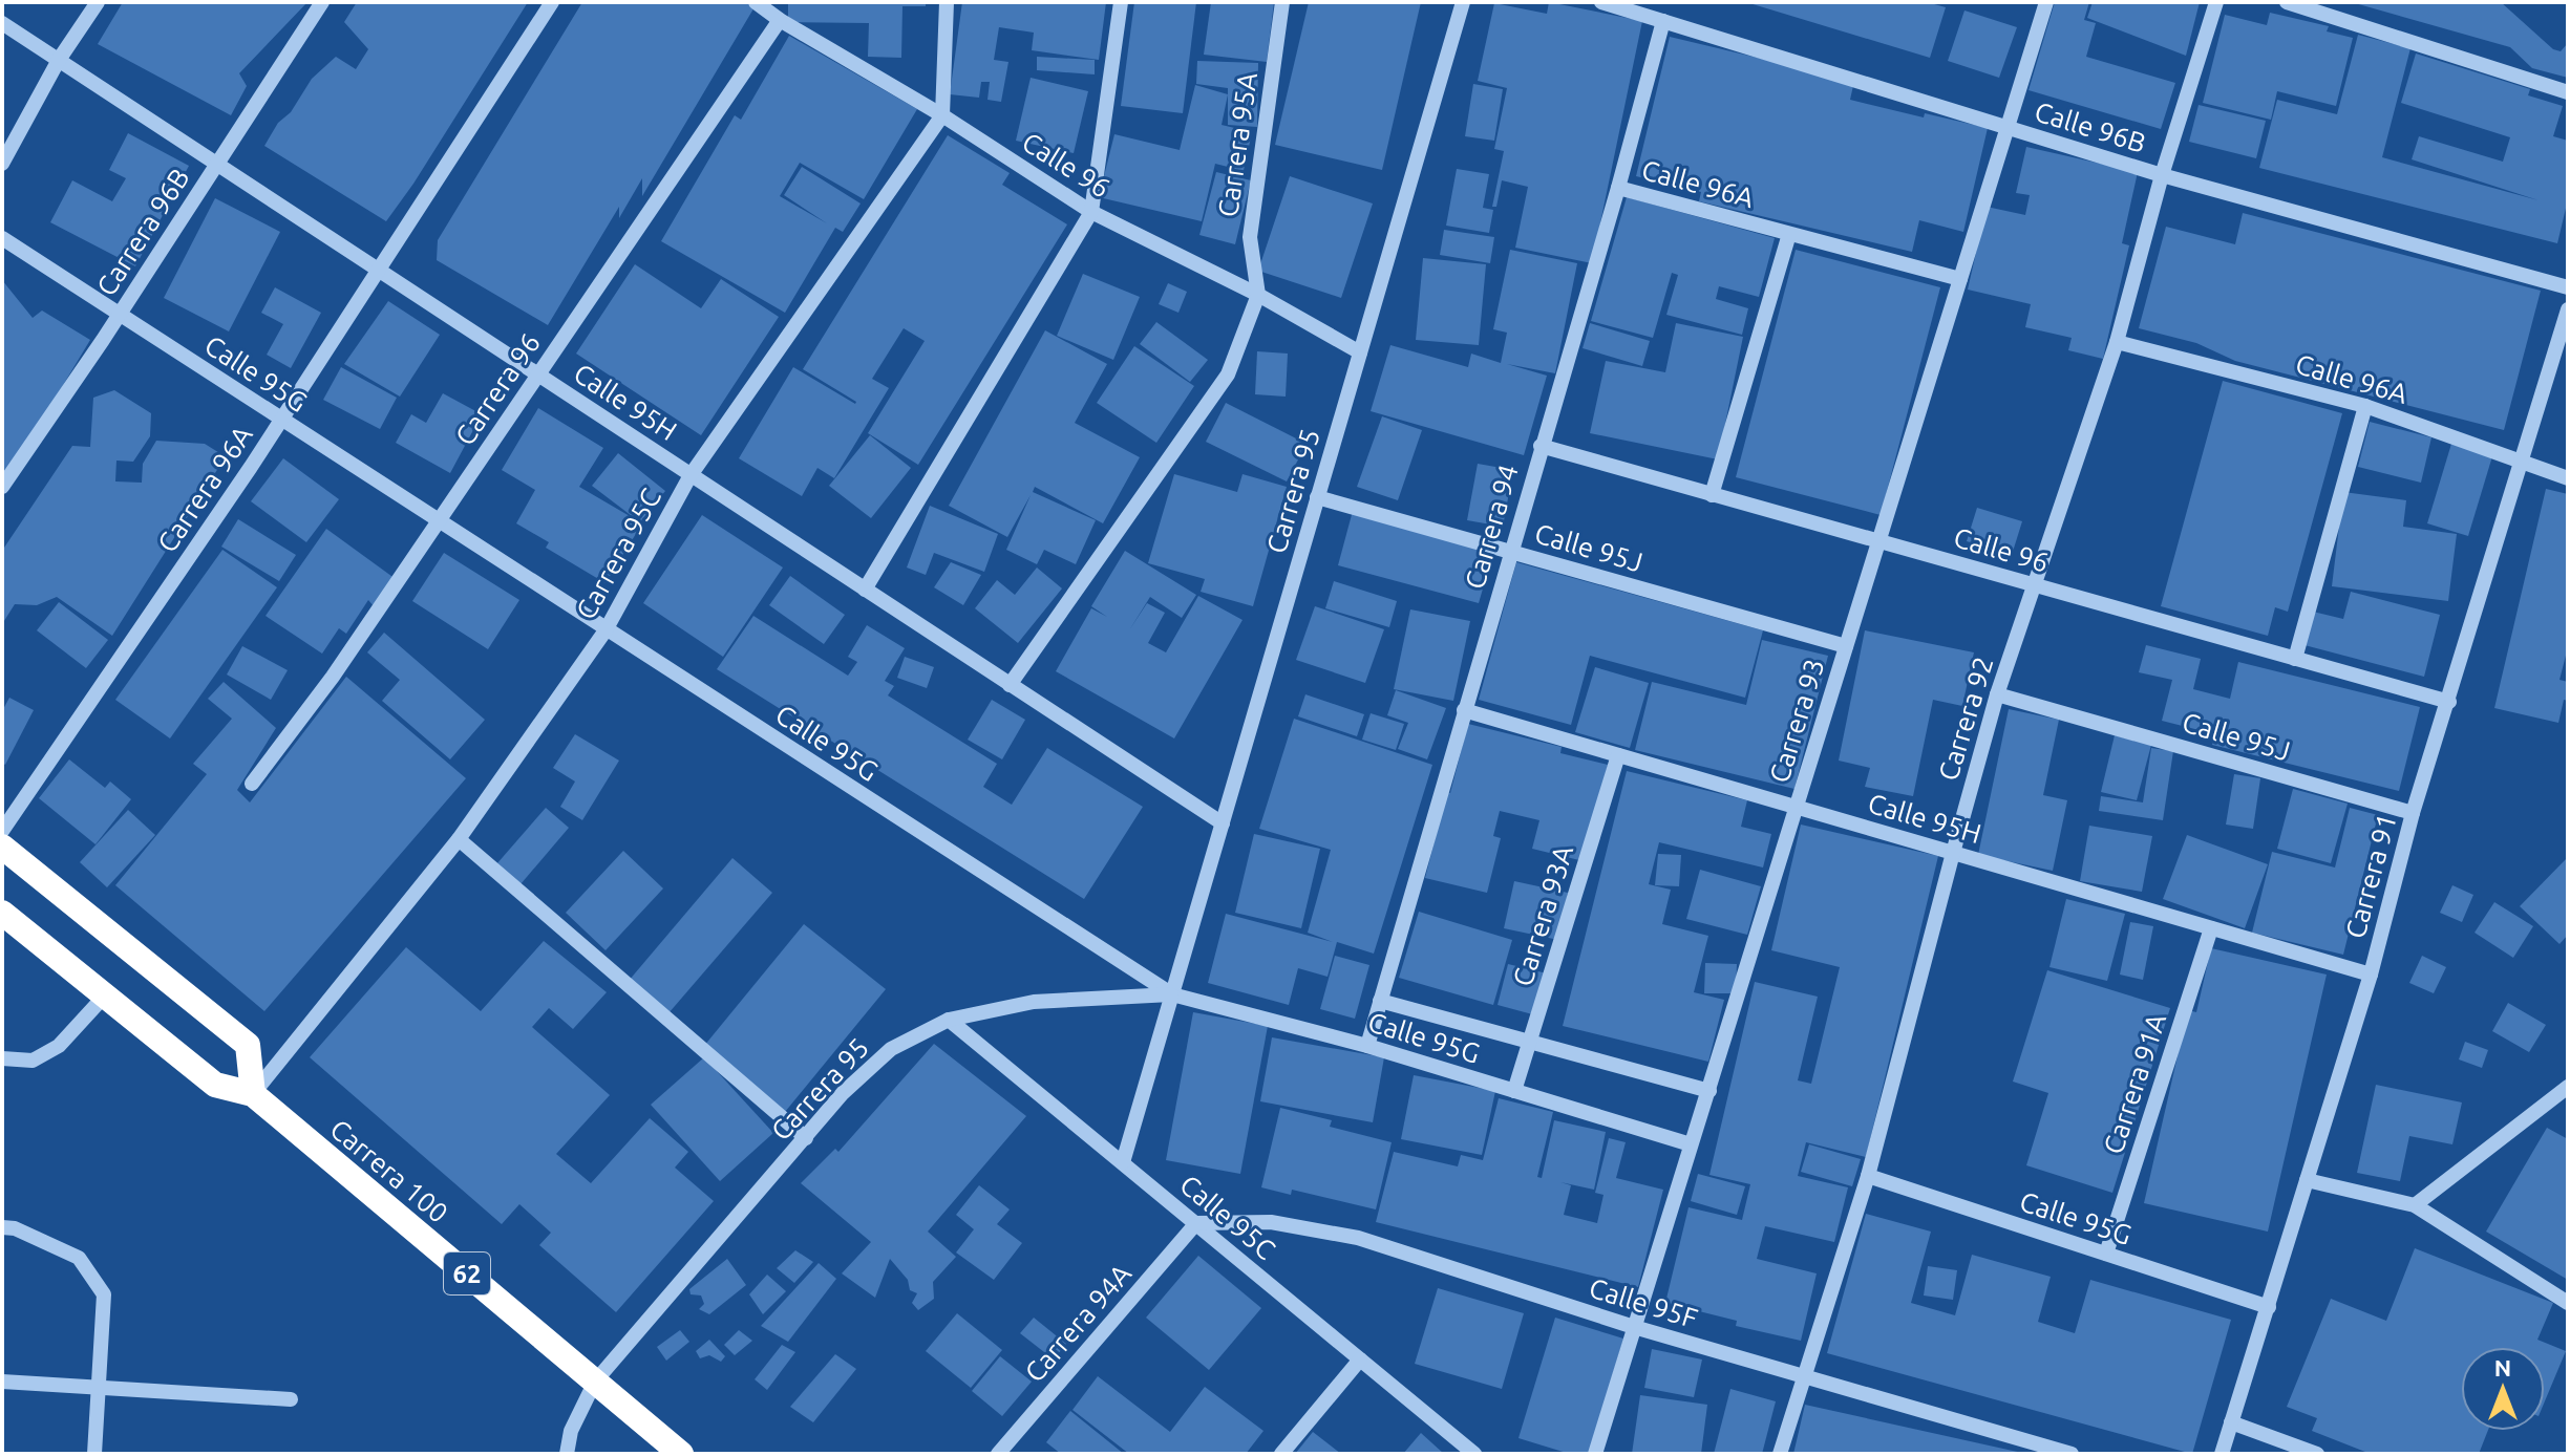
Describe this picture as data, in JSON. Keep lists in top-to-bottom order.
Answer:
{
  "streets": {
    "highway": ["Carrera 100", "62"],
    "street": [
      "Calle 96B",
      "Carrera 95A",
      "Calle 96",
      "Calle 96A",
      "Carrera 96B",
      "Calle 95G",
      "Carrera 96",
      "Calle 95H",
      "Carrera 96A",
      "Carrera 95",
      "Carrera 94",
      "Calle 95J",
      "Carrera 95C",
      "Carrera 92",
      "Carrera 93",
      "Carrera 91",
      "Carrera 93A",
      "Carrera 91A",
      "Calle 95C",
      "Calle 95F",
      "Carrera 94A"
    ]
  },
  "crossings": [
    ["Calle 96B", "Carrera 94"],
    ["Calle 96B", "Carrera 92"],
    ["Calle 96B", "Carrera 93"],
    ["Carrera 95A", "Calle 96"],
    ["Calle 96", "Carrera 96"],
    ["Calle 96", "Carrera 95"],
    ["Calle 96", "Carrera 94"],
    ["Calle 96", "Carrera 95C"],
    ["Calle 96", "Carrera 92"],
    ["Calle 96", "Carrera 93"],
    ["Calle 96", "Carrera 91"],
    ["Calle 96A", "Carrera 94"],
    ["Calle 96A", "Carrera 92"],
    ["Calle 96A", "Carrera 93"],
    ["Calle 96A", "Carrera 91"],
    ["Carrera 96B", "Calle 95G"],
    ["Carrera 96B", "Calle 95H"],
    ["Calle 95G", "Carrera 96"],
    ["Calle 95G", "Carrera 96A"],
    ["Calle 95G", "Carrera 95"],
    ["Calle 95G", "Carrera 94"],
    ["Calle 95G", "Carrera 95C"],
    ["Calle 95G", "Carrera 92"],
    ["Calle 95G", "Carrera 93"],
    ["Calle 95G", "Carrera 91"],
    ["Calle 95G", "Carrera 93A"],
    ["Calle 95G", "Carrera 91A"],
    ["Carrera 96", "Calle 95H"],
    ["Calle 95H", "Carrera 96A"],
    ["Calle 95H", "Carrera 95"],
    ["Calle 95H", "Carrera 94"],
    ["Calle 95H", "Carrera 95C"],
    ["Calle 95H", "Carrera 92"],
    ["Calle 95H", "Carrera 93"],
    ["Calle 95H", "Carrera 91"],
    ["Calle 95H", "Carrera 93A"],
    ["Calle 95H", "Carrera 91A"],
    ["Carrera 95", "Calle 95J"],
    ["Carrera 95", "Carrera 100"],
    ["Carrera 95", "Calle 95C"],
    ["Carrera 94", "Calle 95J"],
    ["Calle 95J", "Carrera 92"],
    ["Calle 95J", "Carrera 93"],
    ["Calle 95J", "Carrera 91"],
    ["Carrera 95C", "Carrera 100"],
    ["Carrera 92", "Calle 95F"],
    ["Carrera 93", "Calle 95F"],
    ["Calle 95C", "Calle 95F"],
    ["Calle 95C", "Carrera 94A"],
    ["Calle 95F", "Carrera 94A"]
  ],
  "north": "top"
}
